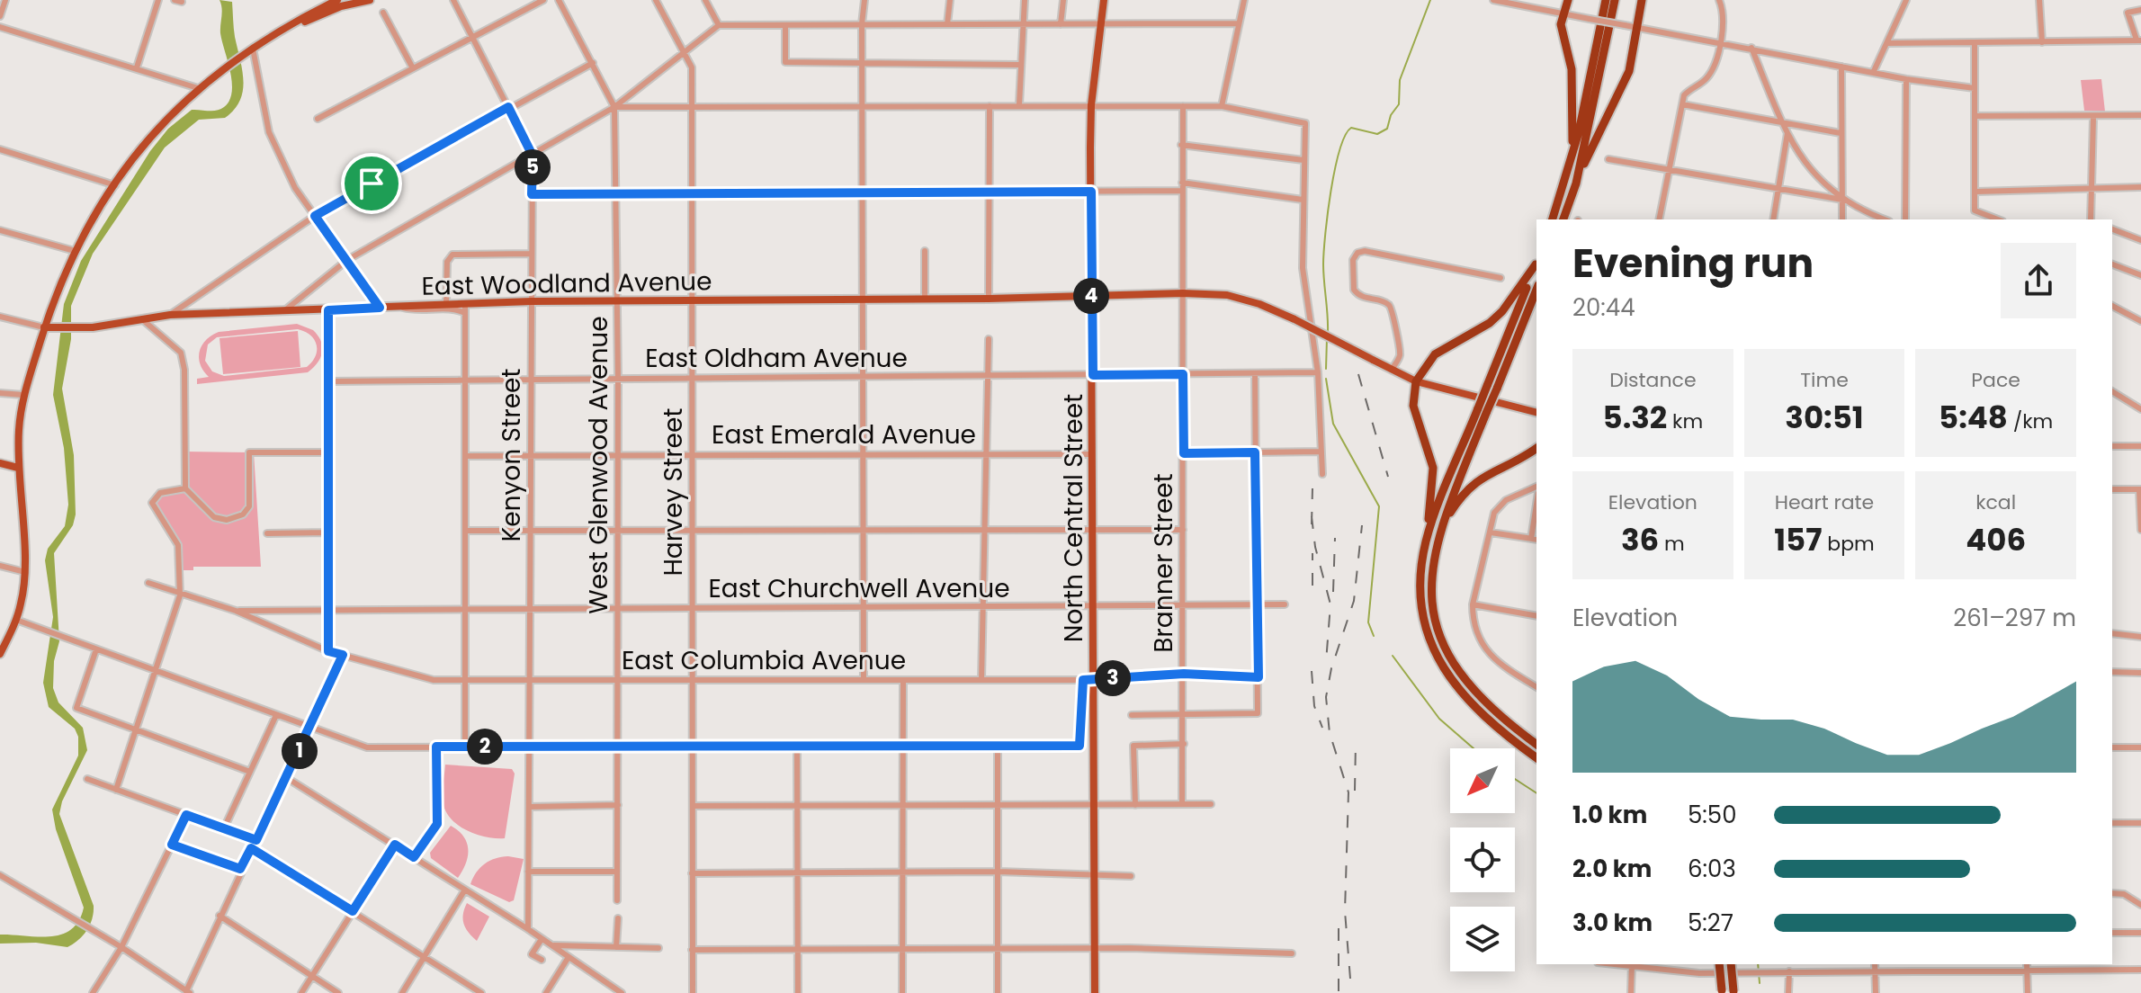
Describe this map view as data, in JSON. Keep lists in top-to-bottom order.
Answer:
{
  "streets": {
    "main road": ["East Woodland Avenue", "North Central Street"],
    "street": [
      "East Oldham Avenue",
      "East Emerald Avenue",
      "Kenyon Street",
      "West Glenwood Avenue",
      "Harvey Street",
      "Branner Street",
      "East Churchwell Avenue",
      "East Columbia Avenue"
    ]
  },
  "crossings": [
    ["East Woodland Avenue", "Kenyon Street"],
    ["East Woodland Avenue", "West Glenwood Avenue"],
    ["East Woodland Avenue", "Harvey Street"],
    ["East Woodland Avenue", "North Central Street"],
    ["East Woodland Avenue", "Branner Street"],
    ["East Oldham Avenue", "Kenyon Street"],
    ["East Oldham Avenue", "West Glenwood Avenue"],
    ["East Oldham Avenue", "Harvey Street"],
    ["East Oldham Avenue", "North Central Street"],
    ["East Oldham Avenue", "Branner Street"],
    ["East Emerald Avenue", "Kenyon Street"],
    ["East Emerald Avenue", "West Glenwood Avenue"],
    ["East Emerald Avenue", "Harvey Street"],
    ["East Emerald Avenue", "North Central Street"],
    ["Kenyon Street", "East Churchwell Avenue"],
    ["Kenyon Street", "East Columbia Avenue"],
    ["West Glenwood Avenue", "East Churchwell Avenue"],
    ["West Glenwood Avenue", "East Columbia Avenue"],
    ["Harvey Street", "East Churchwell Avenue"],
    ["Harvey Street", "East Columbia Avenue"],
    ["North Central Street", "East Churchwell Avenue"],
    ["North Central Street", "East Columbia Avenue"],
    ["Branner Street", "East Churchwell Avenue"],
    ["Branner Street", "East Columbia Avenue"],
    ["East Churchwell Avenue", "East Columbia Avenue"]
  ],
  "north": "bottom left",
  "page": {
    "pins": [
      "5",
      "4",
      "3",
      "2",
      "1"
    ],
    "heading": ["Evening run", "20:44"],
    "stats": [
      ["Distance", "5.32 km"],
      ["Time", "30:51"],
      ["Pace", "5:48 /km"],
      ["Elevation", "36 m"],
      ["Heart rate", "157 bpm"],
      ["kcal", "406"]
    ],
    "chart": ["Elevation", "261–297 m"],
    "list": [
      {
        "name": "1.0 km",
        "note": "5:50"
      },
      {
        "name": "2.0 km",
        "note": "6:03"
      },
      {
        "name": "3.0 km",
        "note": "5:27"
      }
    ]
  }
}
